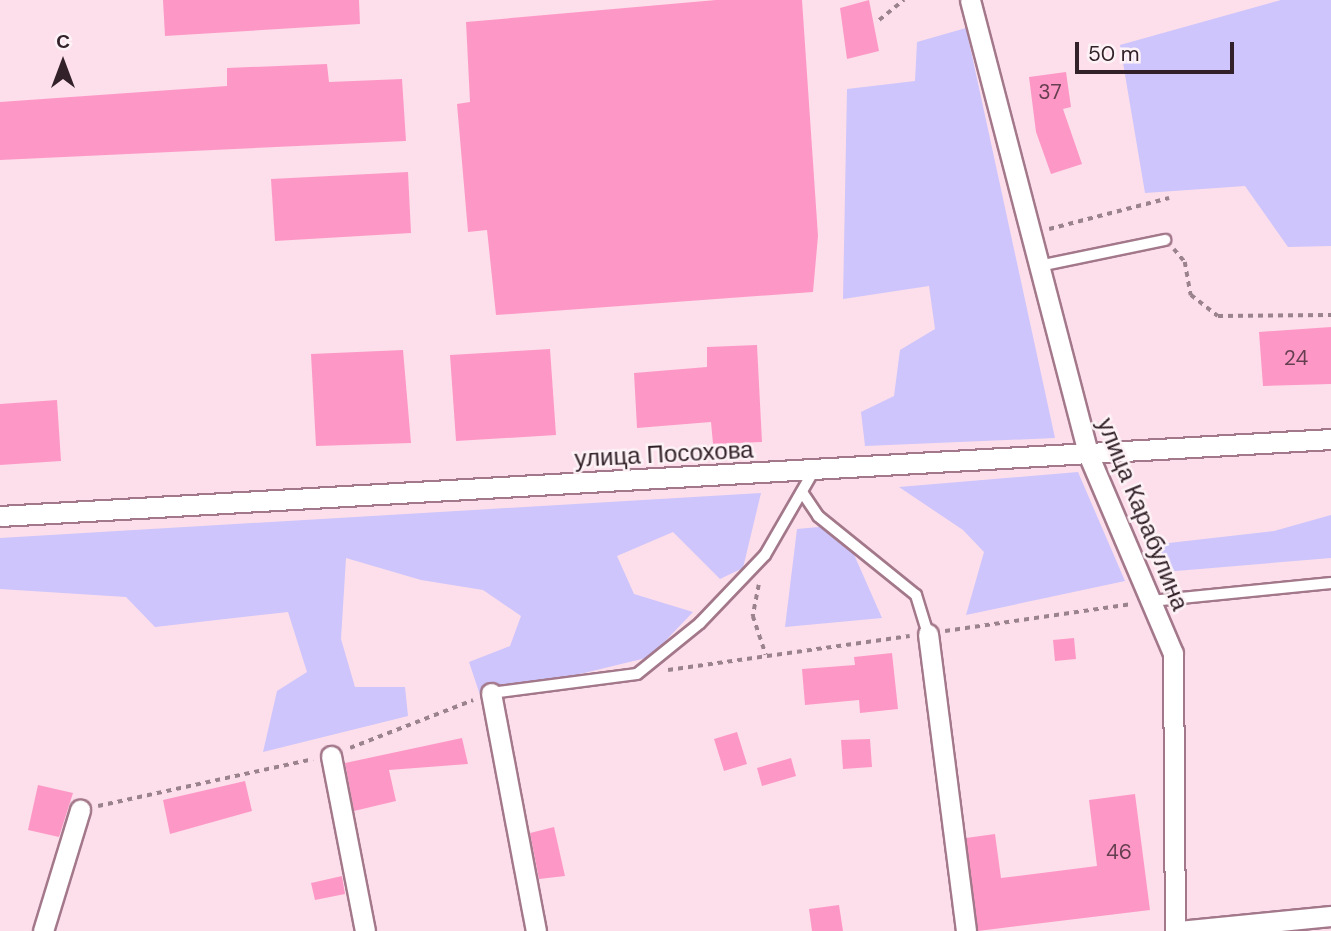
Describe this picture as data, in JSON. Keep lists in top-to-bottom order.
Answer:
{
  "streets": {
    "street": ["улица Посохова", "улица Карабулина"]
  },
  "crossings": [
    ["улица Посохова", "улица Карабулина"]
  ],
  "house_numbers": ["37", "24", "46"],
  "scale_bar": "50 m",
  "north": "top"
}
